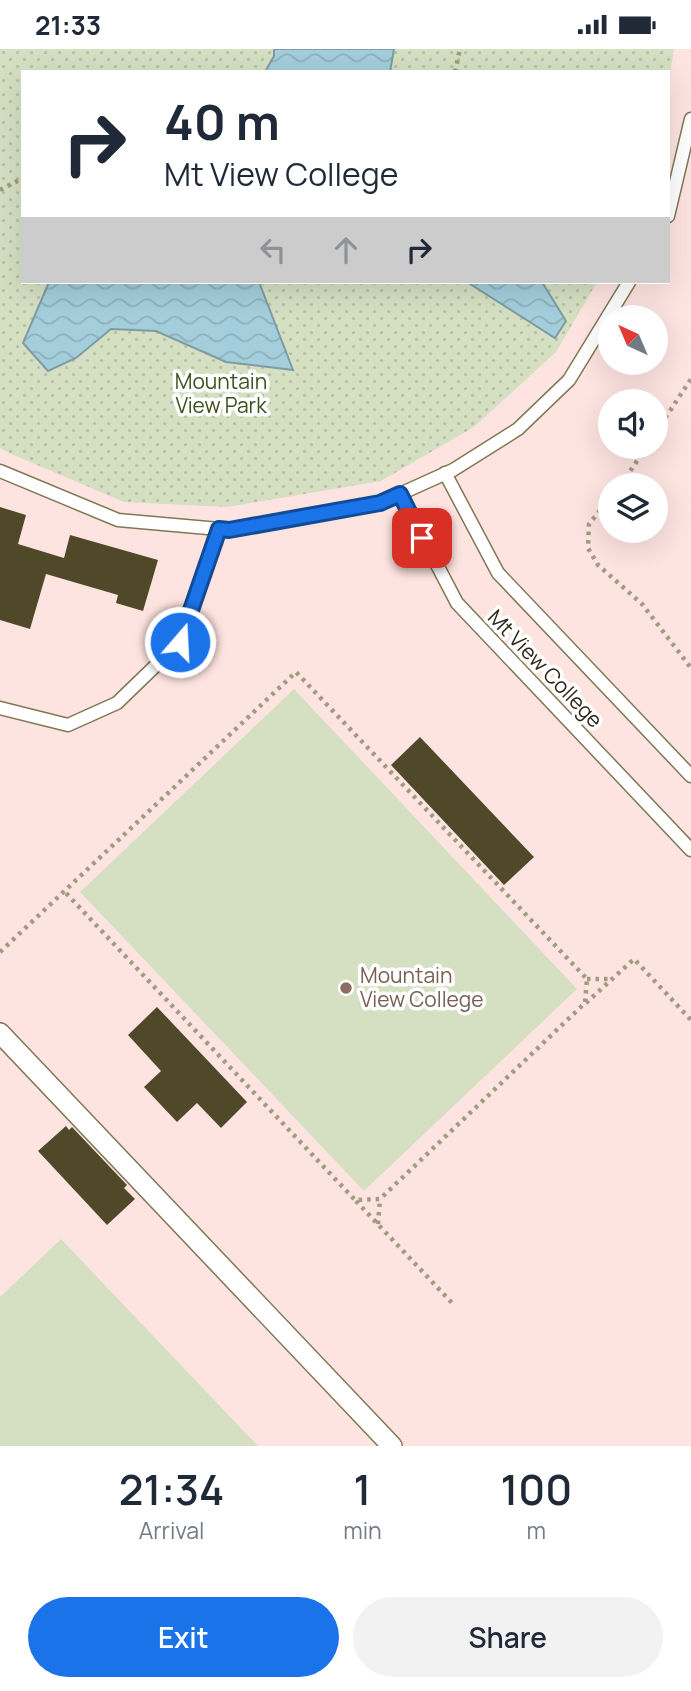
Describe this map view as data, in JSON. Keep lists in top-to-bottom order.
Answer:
{
  "streets": {
    "lane": ["Mt View College"]
  },
  "parks": ["Mountain View Park"],
  "places": ["Mountain View College"],
  "north": "top left",
  "page": {
    "status": "21:33",
    "turn": ["40 m", "Mt View College"],
    "eta": [
      "21:34",
      "Arrival",
      "1",
      "min",
      "100",
      "m"
    ],
    "buttons": ["Exit", "Share"]
  }
}
